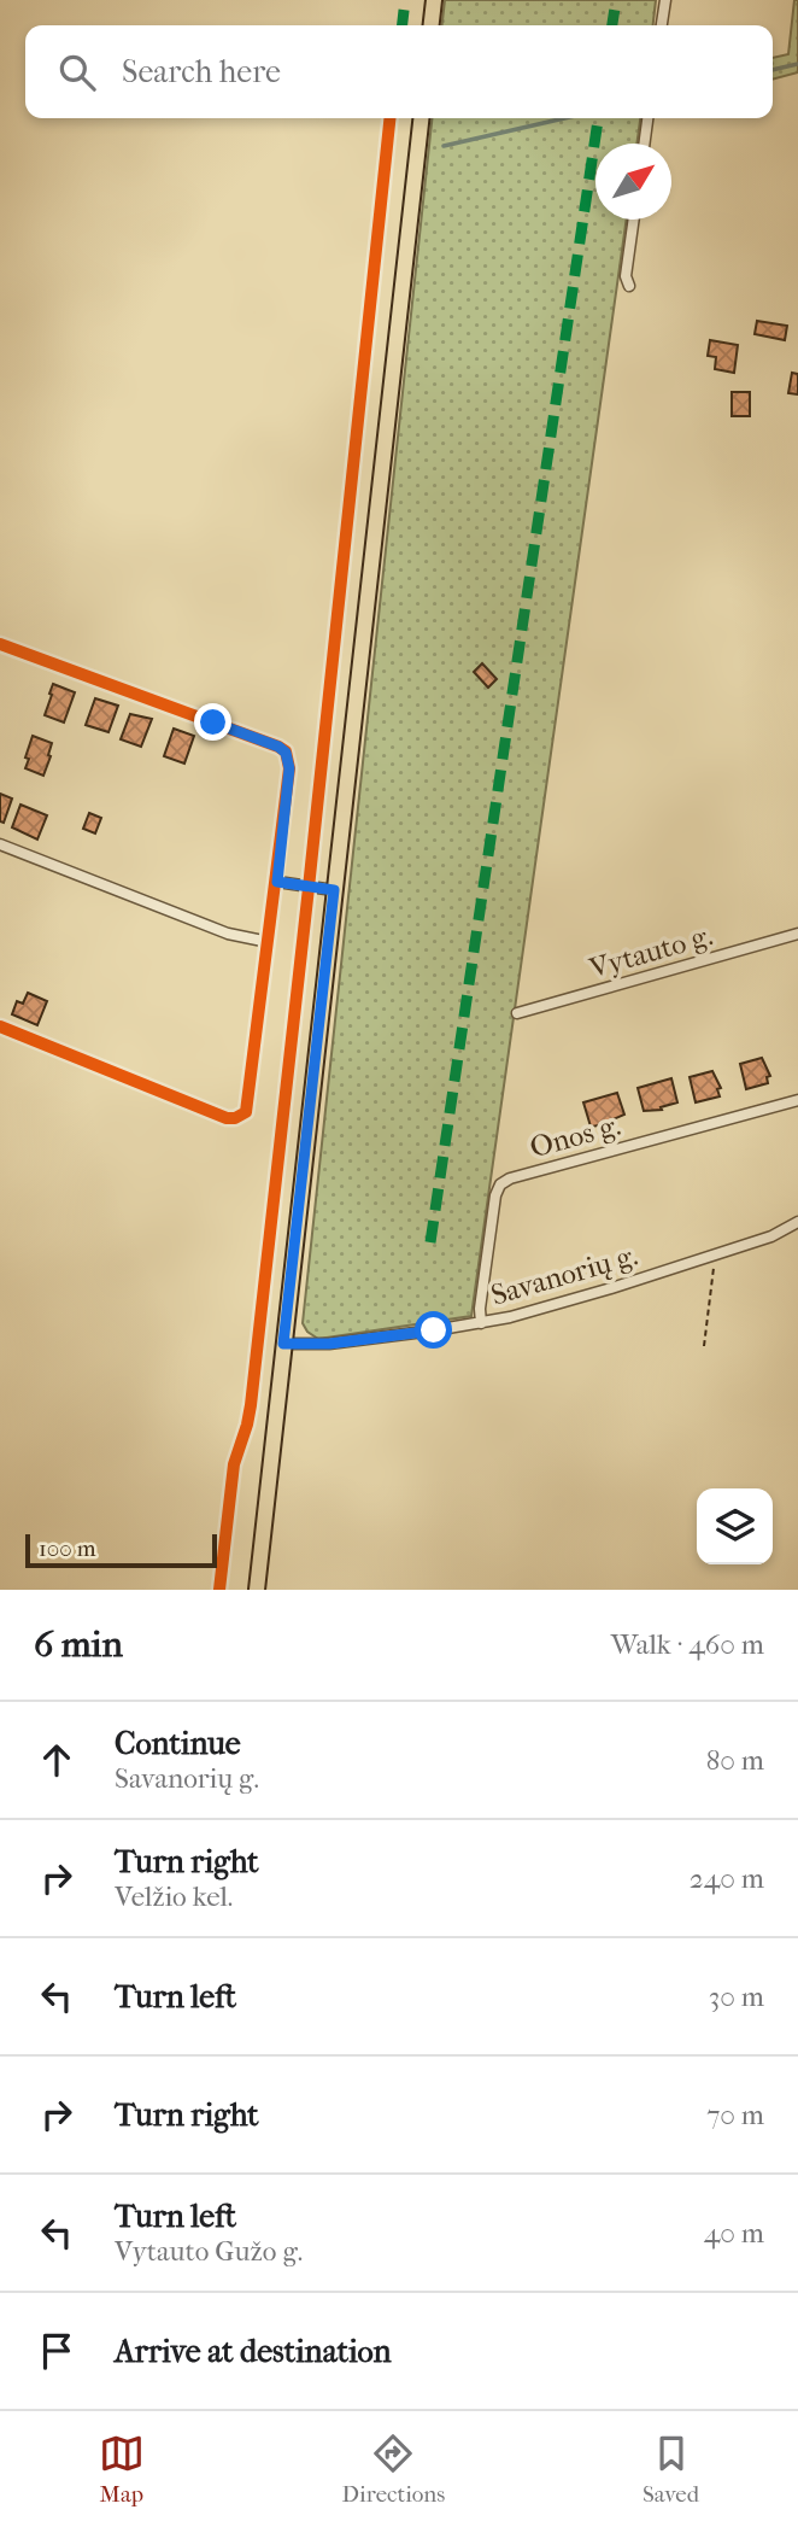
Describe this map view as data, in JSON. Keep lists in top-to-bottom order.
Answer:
{
  "streets": {
    "street": ["Vytauto g.", "Onos g.", "Savanorių g."]
  },
  "crossings": [
    ["Onos g.", "Savanorių g."]
  ],
  "scale_bar": "100 m",
  "north": "top right",
  "page": {
    "search": "Search here",
    "scale": "100 m",
    "heading": ["6 min", "Walk · 460 m"],
    "list": [
      ["Continue", "Savanorių g.", "80 m"],
      ["Turn right", "Velžio kel.", "240 m"],
      ["Turn left", "30 m"],
      ["Turn right", "70 m"],
      ["Turn left", "Vytauto Gužo g.", "40 m"],
      "Arrive at destination"
    ],
    "nav": ["Map", "Directions", "Saved"]
  }
}
